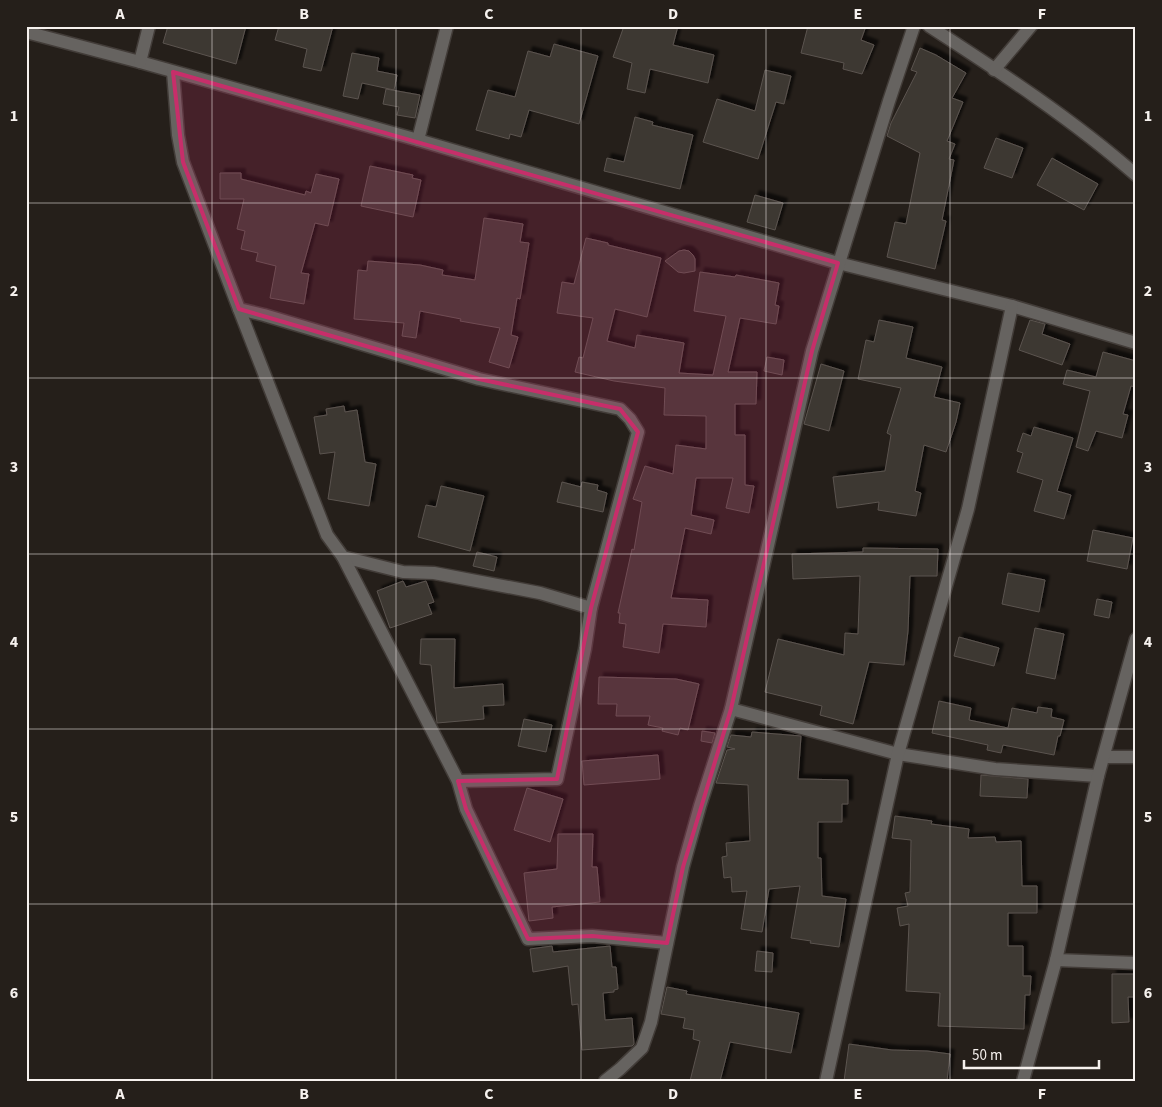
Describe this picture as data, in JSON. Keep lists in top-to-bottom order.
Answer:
{
  "scale_bar": "50 m",
  "grid": {
    "columns": [
      "A",
      "B",
      "C",
      "D",
      "E",
      "F"
    ],
    "rows": [
      "1",
      "2",
      "3",
      "4",
      "5",
      "6"
    ]
  }
}
